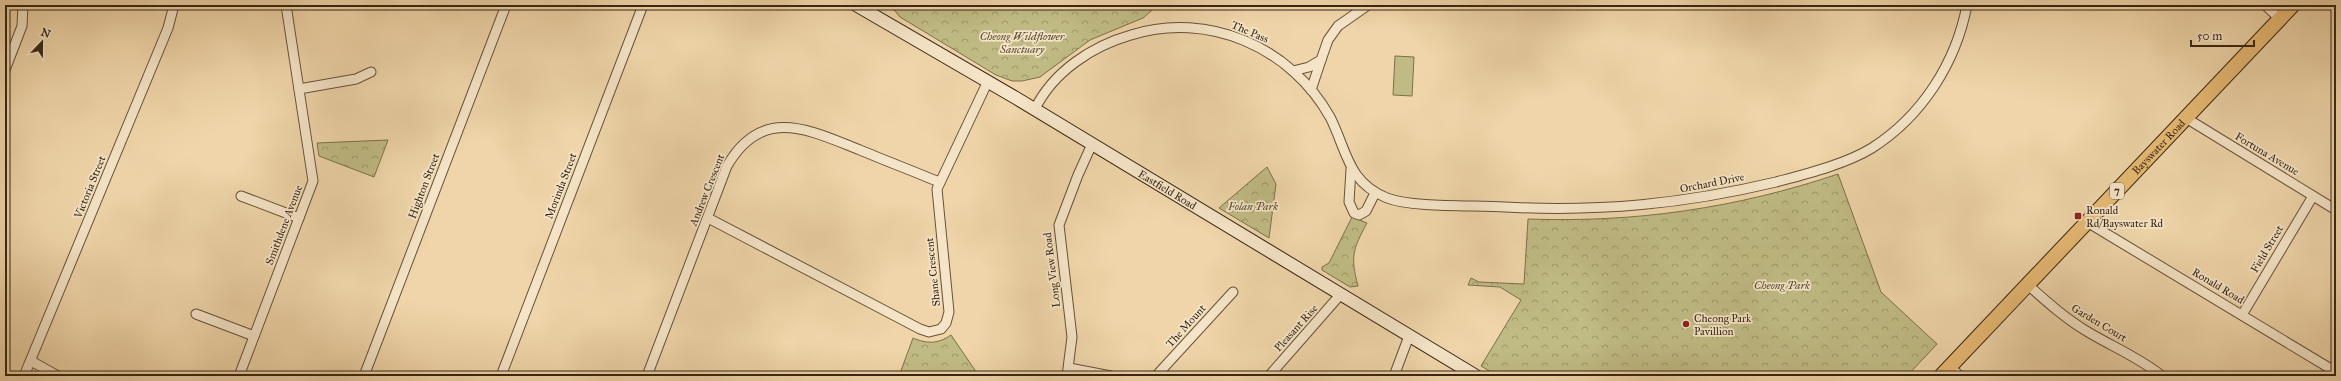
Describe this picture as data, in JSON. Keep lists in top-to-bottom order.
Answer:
{
  "streets": {
    "main road": ["Bayswater Road", "Eastfield Road", "7"],
    "street": [
      "The Pass",
      "Fortuna Avenue",
      "Orchard Drive",
      "Highton Street",
      "Morinda Street",
      "Victoria Street",
      "Andrew Crescent",
      "Smithdene Avenue",
      "Field Street",
      "Long View Road",
      "Shane Crescent",
      "Ronald Road",
      "Garden Court",
      "The Mount",
      "Pleasant Rise"
    ]
  },
  "crossings": [
    ["The Pass", "Orchard Drive"],
    ["The Pass", "Eastfield Road"],
    ["Bayswater Road", "Fortuna Avenue"],
    ["Bayswater Road", "Ronald Road"],
    ["Bayswater Road", "Garden Court"],
    ["Fortuna Avenue", "Field Street"],
    ["Eastfield Road", "Long View Road"],
    ["Eastfield Road", "Shane Crescent"],
    ["Eastfield Road", "Pleasant Rise"],
    ["Andrew Crescent", "Shane Crescent"],
    ["Field Street", "Ronald Road"]
  ],
  "parks": ["Cheong Wildflower Sanctuary", "Folan Park", "Cheong Park"],
  "places": {
    "transit": ["Ronald Rd/Bayswater Rd"],
    "other": ["Cheong Park Pavillion"]
  },
  "scale_bar": "50 m",
  "north": "top"
}
